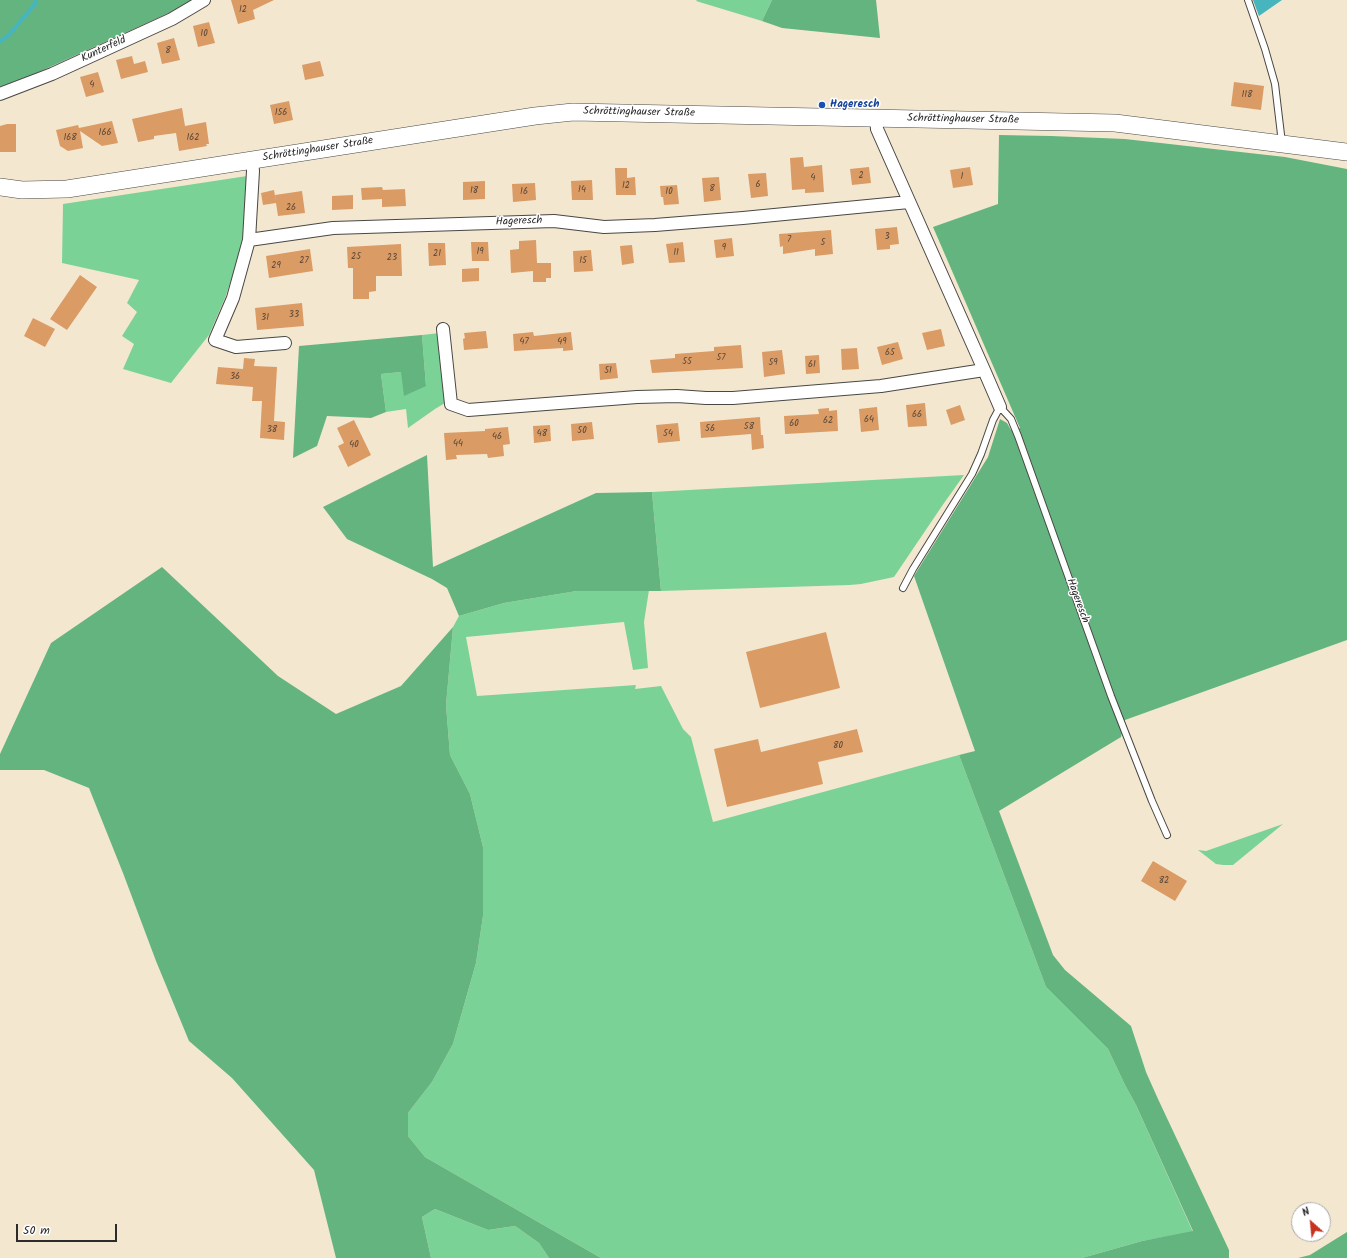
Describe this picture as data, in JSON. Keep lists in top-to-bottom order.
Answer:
{
  "streets": {
    "main road": ["Schröttinghauser Straße"],
    "street": ["Kunterfeld", "Hageresch"]
  },
  "crossings": [
    ["Schröttinghauser Straße", "Hageresch"]
  ],
  "places": ["Hageresch"],
  "house_numbers": [
    "12",
    "10",
    "8",
    "4",
    "118",
    "156",
    "166",
    "168",
    "162",
    "2",
    "1",
    "4",
    "6",
    "12",
    "8",
    "14",
    "18",
    "16",
    "10",
    "26",
    "3",
    "7",
    "5",
    "9",
    "19",
    "11",
    "21",
    "25",
    "23",
    "27",
    "15",
    "29",
    "33",
    "31",
    "47",
    "49",
    "65",
    "57",
    "55",
    "59",
    "61",
    "51",
    "36",
    "66",
    "64",
    "62",
    "60",
    "58",
    "56",
    "38",
    "50",
    "48",
    "54",
    "46",
    "44",
    "40",
    "80",
    "82"
  ],
  "scale_bar": "50 m",
  "north": "top left"
}
